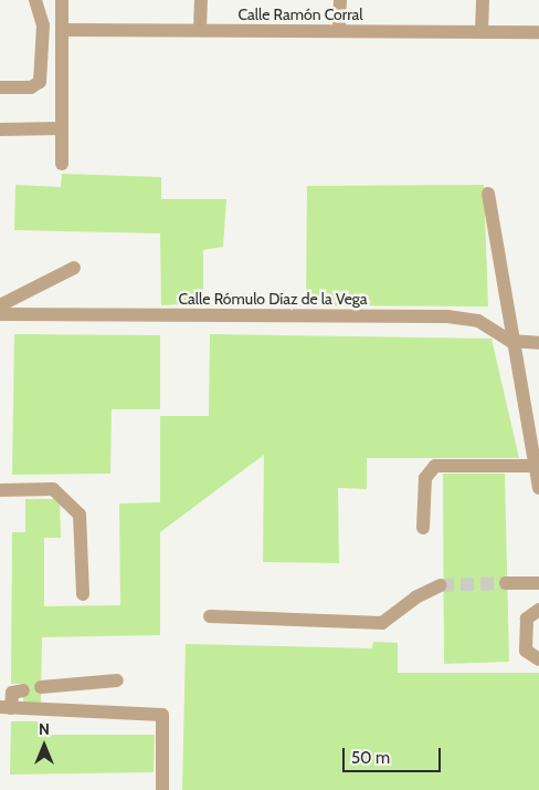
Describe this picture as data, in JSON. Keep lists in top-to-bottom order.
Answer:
{
  "streets": {
    "street": ["Calle Ramón Corral", "Calle Rómulo Díaz de la Vega"]
  },
  "scale_bar": "50 m",
  "north": "top"
}
